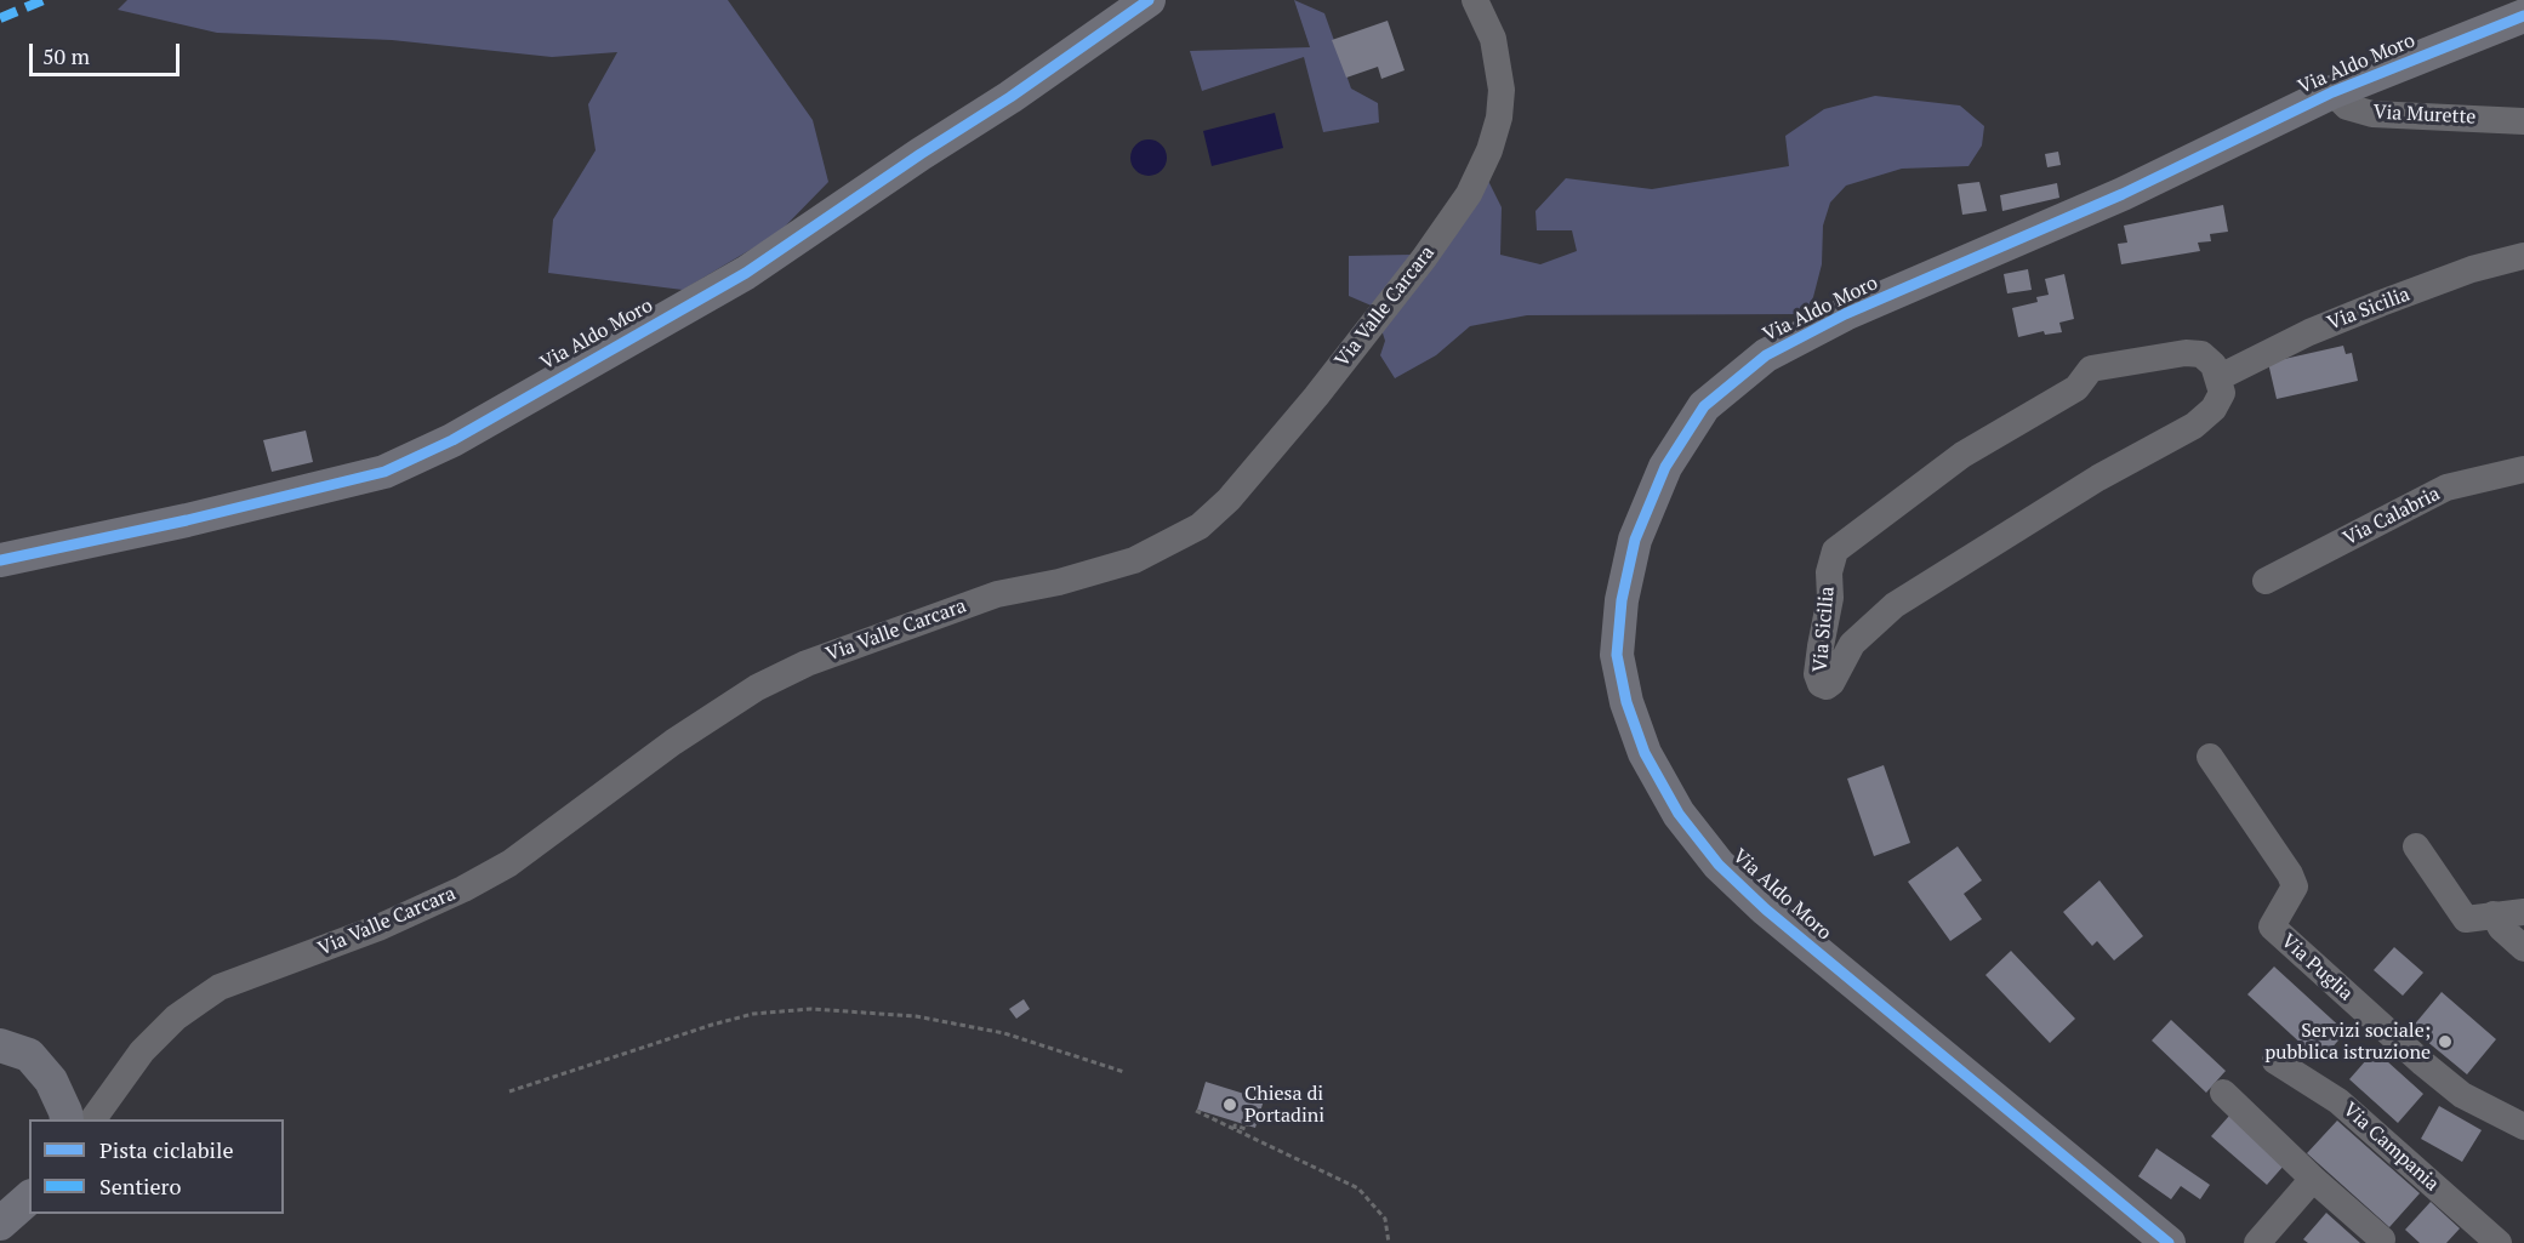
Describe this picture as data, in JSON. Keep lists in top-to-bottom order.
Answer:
{
  "streets": {
    "main road": ["Via Aldo Moro"],
    "street": [
      "Via Murette",
      "Via Valle Carcara",
      "Via Sicilia",
      "Via Calabria",
      "Via Puglia",
      "Via Campania"
    ]
  },
  "crossings": [
    ["Via Aldo Moro", "Via Murette"]
  ],
  "places": ["Servizi sociale; pubblica istruzione", "Chiesa di Portadini"],
  "legend": ["Pista ciclabile", "Sentiero"],
  "scale_bar": "50 m"
}
